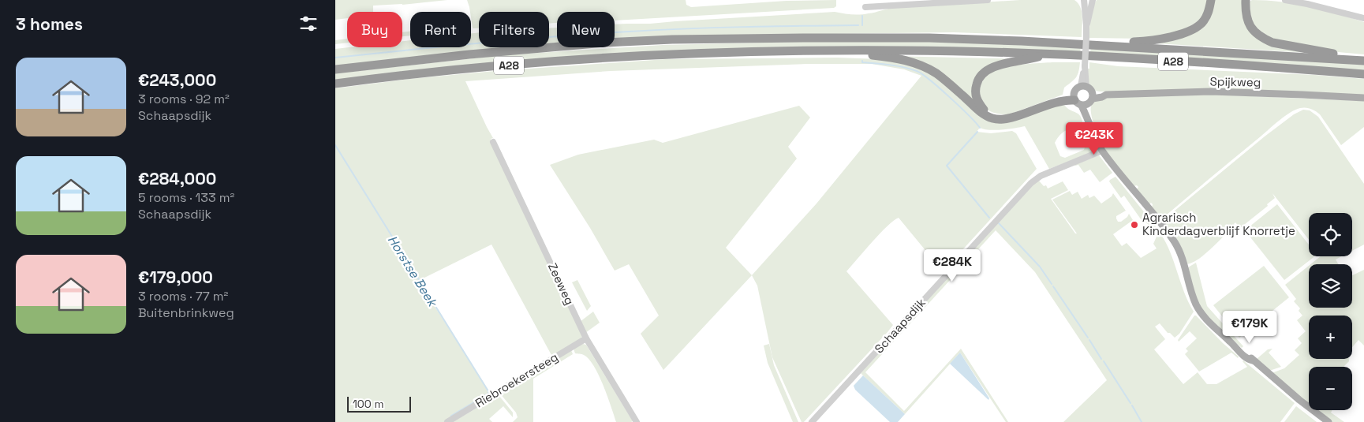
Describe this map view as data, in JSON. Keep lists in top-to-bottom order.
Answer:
{
  "streets": {
    "highway": ["A28"],
    "main road": ["Spijkweg"],
    "street": ["Zeeweg", "Schaapsdijk", "Riebroekersteeg"]
  },
  "crossings": [
    ["A28", "Spijkweg"],
    ["Zeeweg", "Riebroekersteeg"]
  ],
  "water": ["Horstse Beek"],
  "places": ["Agrarisch Kinderdagverblijf Knorretje"],
  "scale_bar": "100 m",
  "page": {
    "heading": "3 homes",
    "chip": [
      "Buy",
      "Rent",
      "Filters",
      "New"
    ],
    "list": [
      {
        "name": "€243,000",
        "note": "3 rooms · 92 m² · Schaapsdijk"
      },
      {
        "name": "€284,000",
        "note": "5 rooms · 133 m² · Schaapsdijk"
      },
      {
        "name": "€179,000",
        "note": "3 rooms · 77 m² · Buitenbrinkweg"
      }
    ],
    "price": ["€243K", "€284K", "€179K"],
    "map_buttons": ["+", "−"],
    "scale": "100 m"
  }
}
